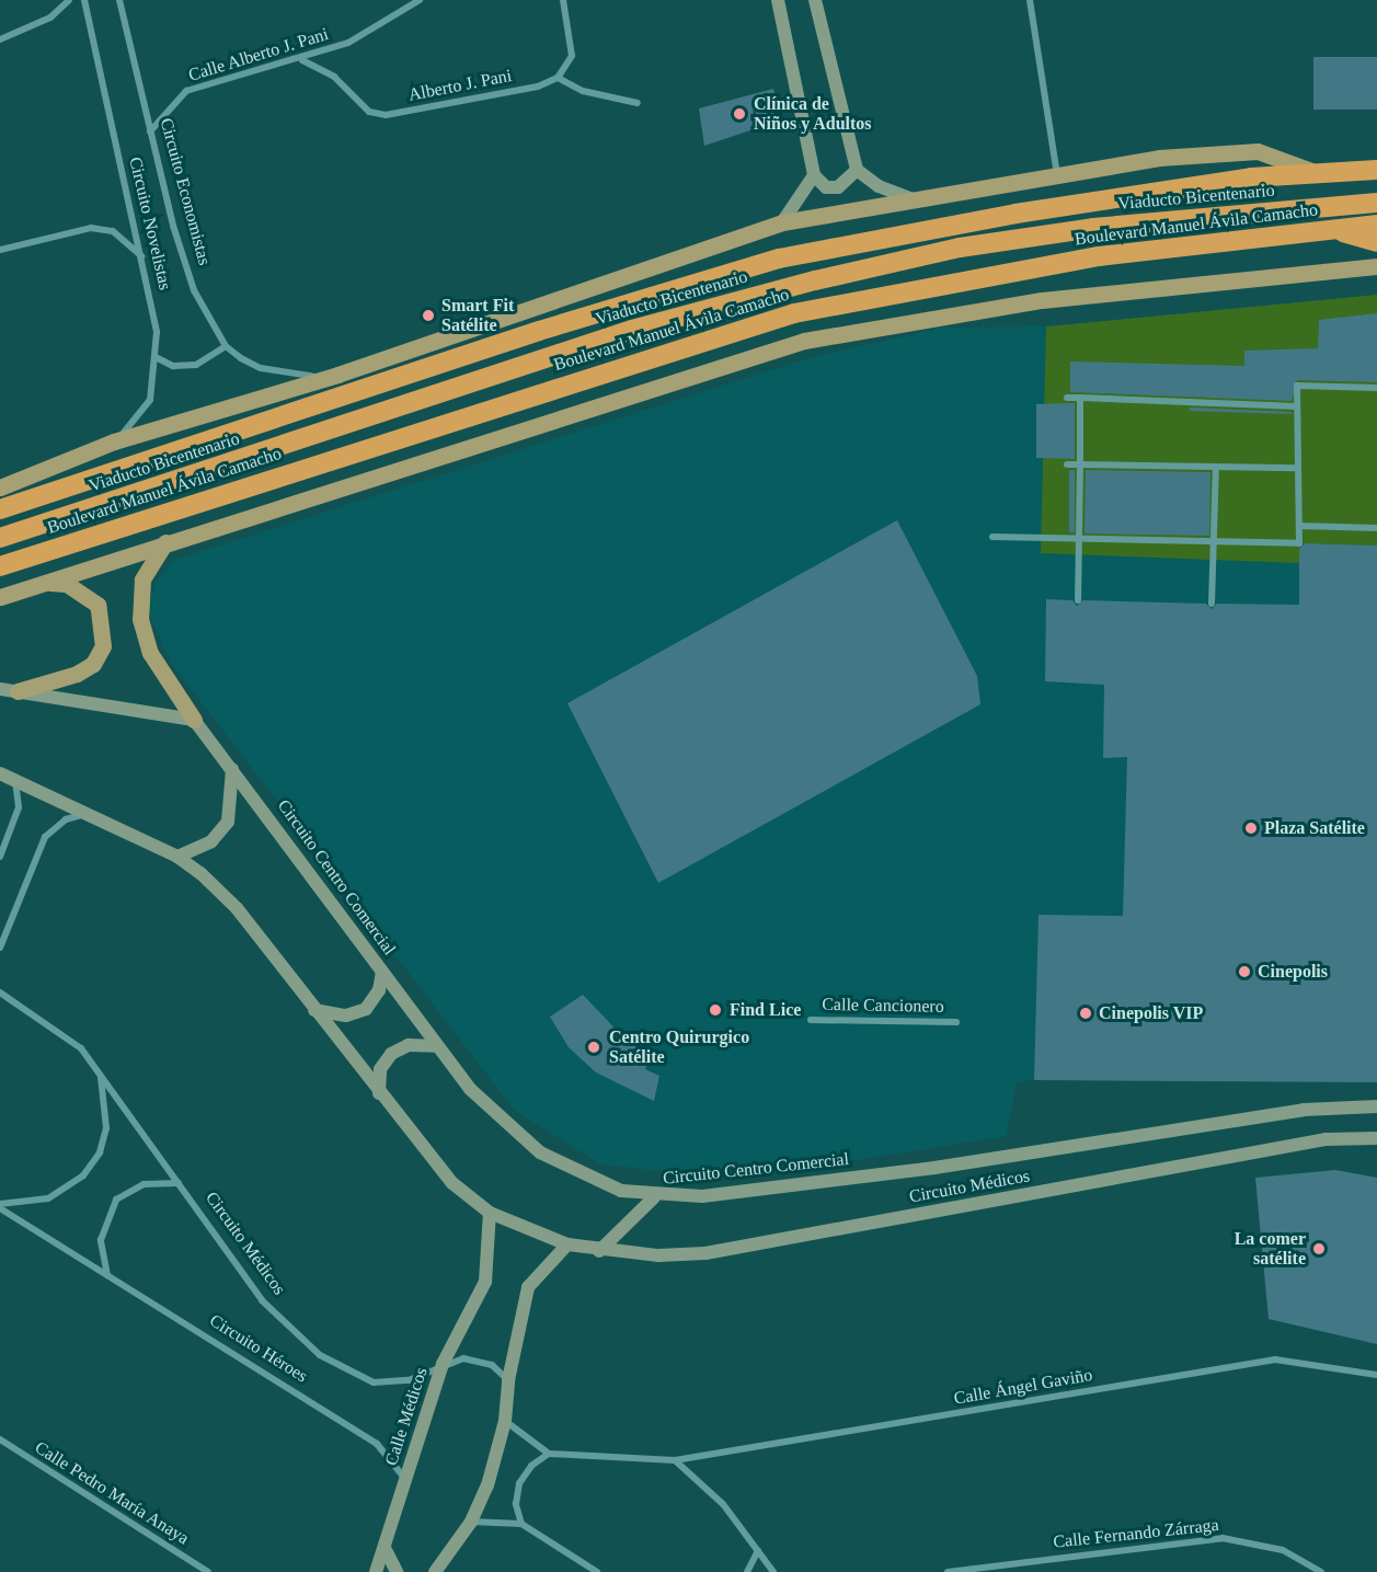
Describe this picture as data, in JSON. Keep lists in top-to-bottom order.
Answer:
{
  "streets": {
    "highway": ["Viaducto Bicentenario", "Boulevard Manuel Ávila Camacho"],
    "main road": ["Circuito Centro Comercial", "Circuito Médicos", "Calle Médicos"],
    "street": [
      "Calle Alberto J. Pani",
      "Alberto J. Pani",
      "Circuito Economistas",
      "Circuito Novelistas",
      "Calle Cancionero",
      "Circuito Héroes",
      "Calle Ángel Gaviño",
      "Calle Pedro María Anaya",
      "Calle Fernando Zárraga"
    ]
  },
  "crossings": [
    ["Calle Alberto J. Pani", "Alberto J. Pani"],
    ["Calle Alberto J. Pani", "Circuito Economistas"],
    ["Circuito Novelistas", "Boulevard Manuel Ávila Camacho"],
    ["Circuito Médicos", "Calle Médicos"],
    ["Circuito Héroes", "Calle Médicos"]
  ],
  "places": [
    "Clínica de Niños y Adultos",
    "Smart Fit Satélite",
    "Plaza Satélite",
    "Cinepolis",
    "Find Lice",
    "Cinepolis VIP",
    "Centro Quirurgico Satélite",
    "La comer satélite"
  ]
}
